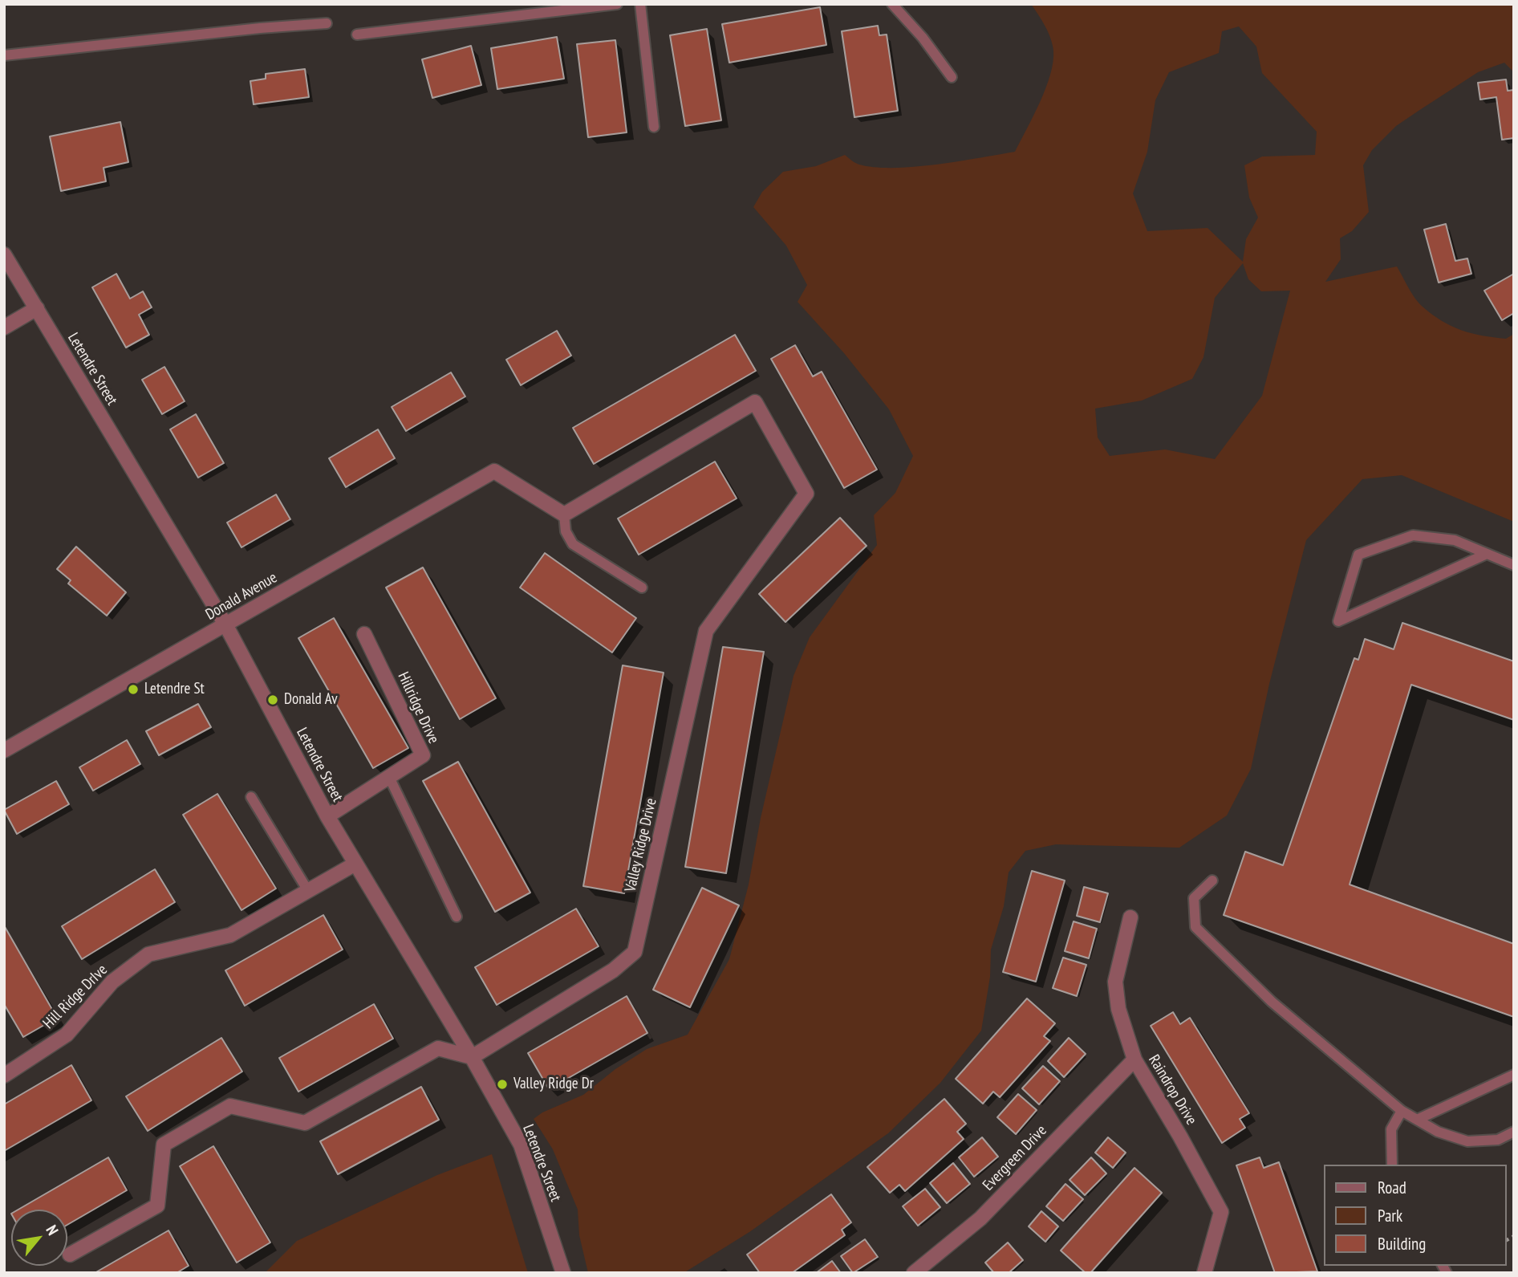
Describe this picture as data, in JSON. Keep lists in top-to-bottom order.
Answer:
{
  "streets": {
    "street": [
      "Letendre Street",
      "Donald Avenue",
      "Hillridge Drive",
      "Valley Ridge Drive",
      "Hill Ridge DrIve",
      "Raindrop Drive",
      "Evergreen Drive"
    ]
  },
  "crossings": [
    ["Letendre Street", "Donald Avenue"],
    ["Letendre Street", "Hillridge Drive"],
    ["Letendre Street", "Valley Ridge Drive"],
    ["Letendre Street", "Hill Ridge DrIve"],
    ["Donald Avenue", "Valley Ridge Drive"],
    ["Raindrop Drive", "Evergreen Drive"]
  ],
  "places": ["Letendre St", "Donald Av", "Valley Ridge Dr"],
  "legend": ["Road", "Park", "Building"],
  "north": "top right"
}
